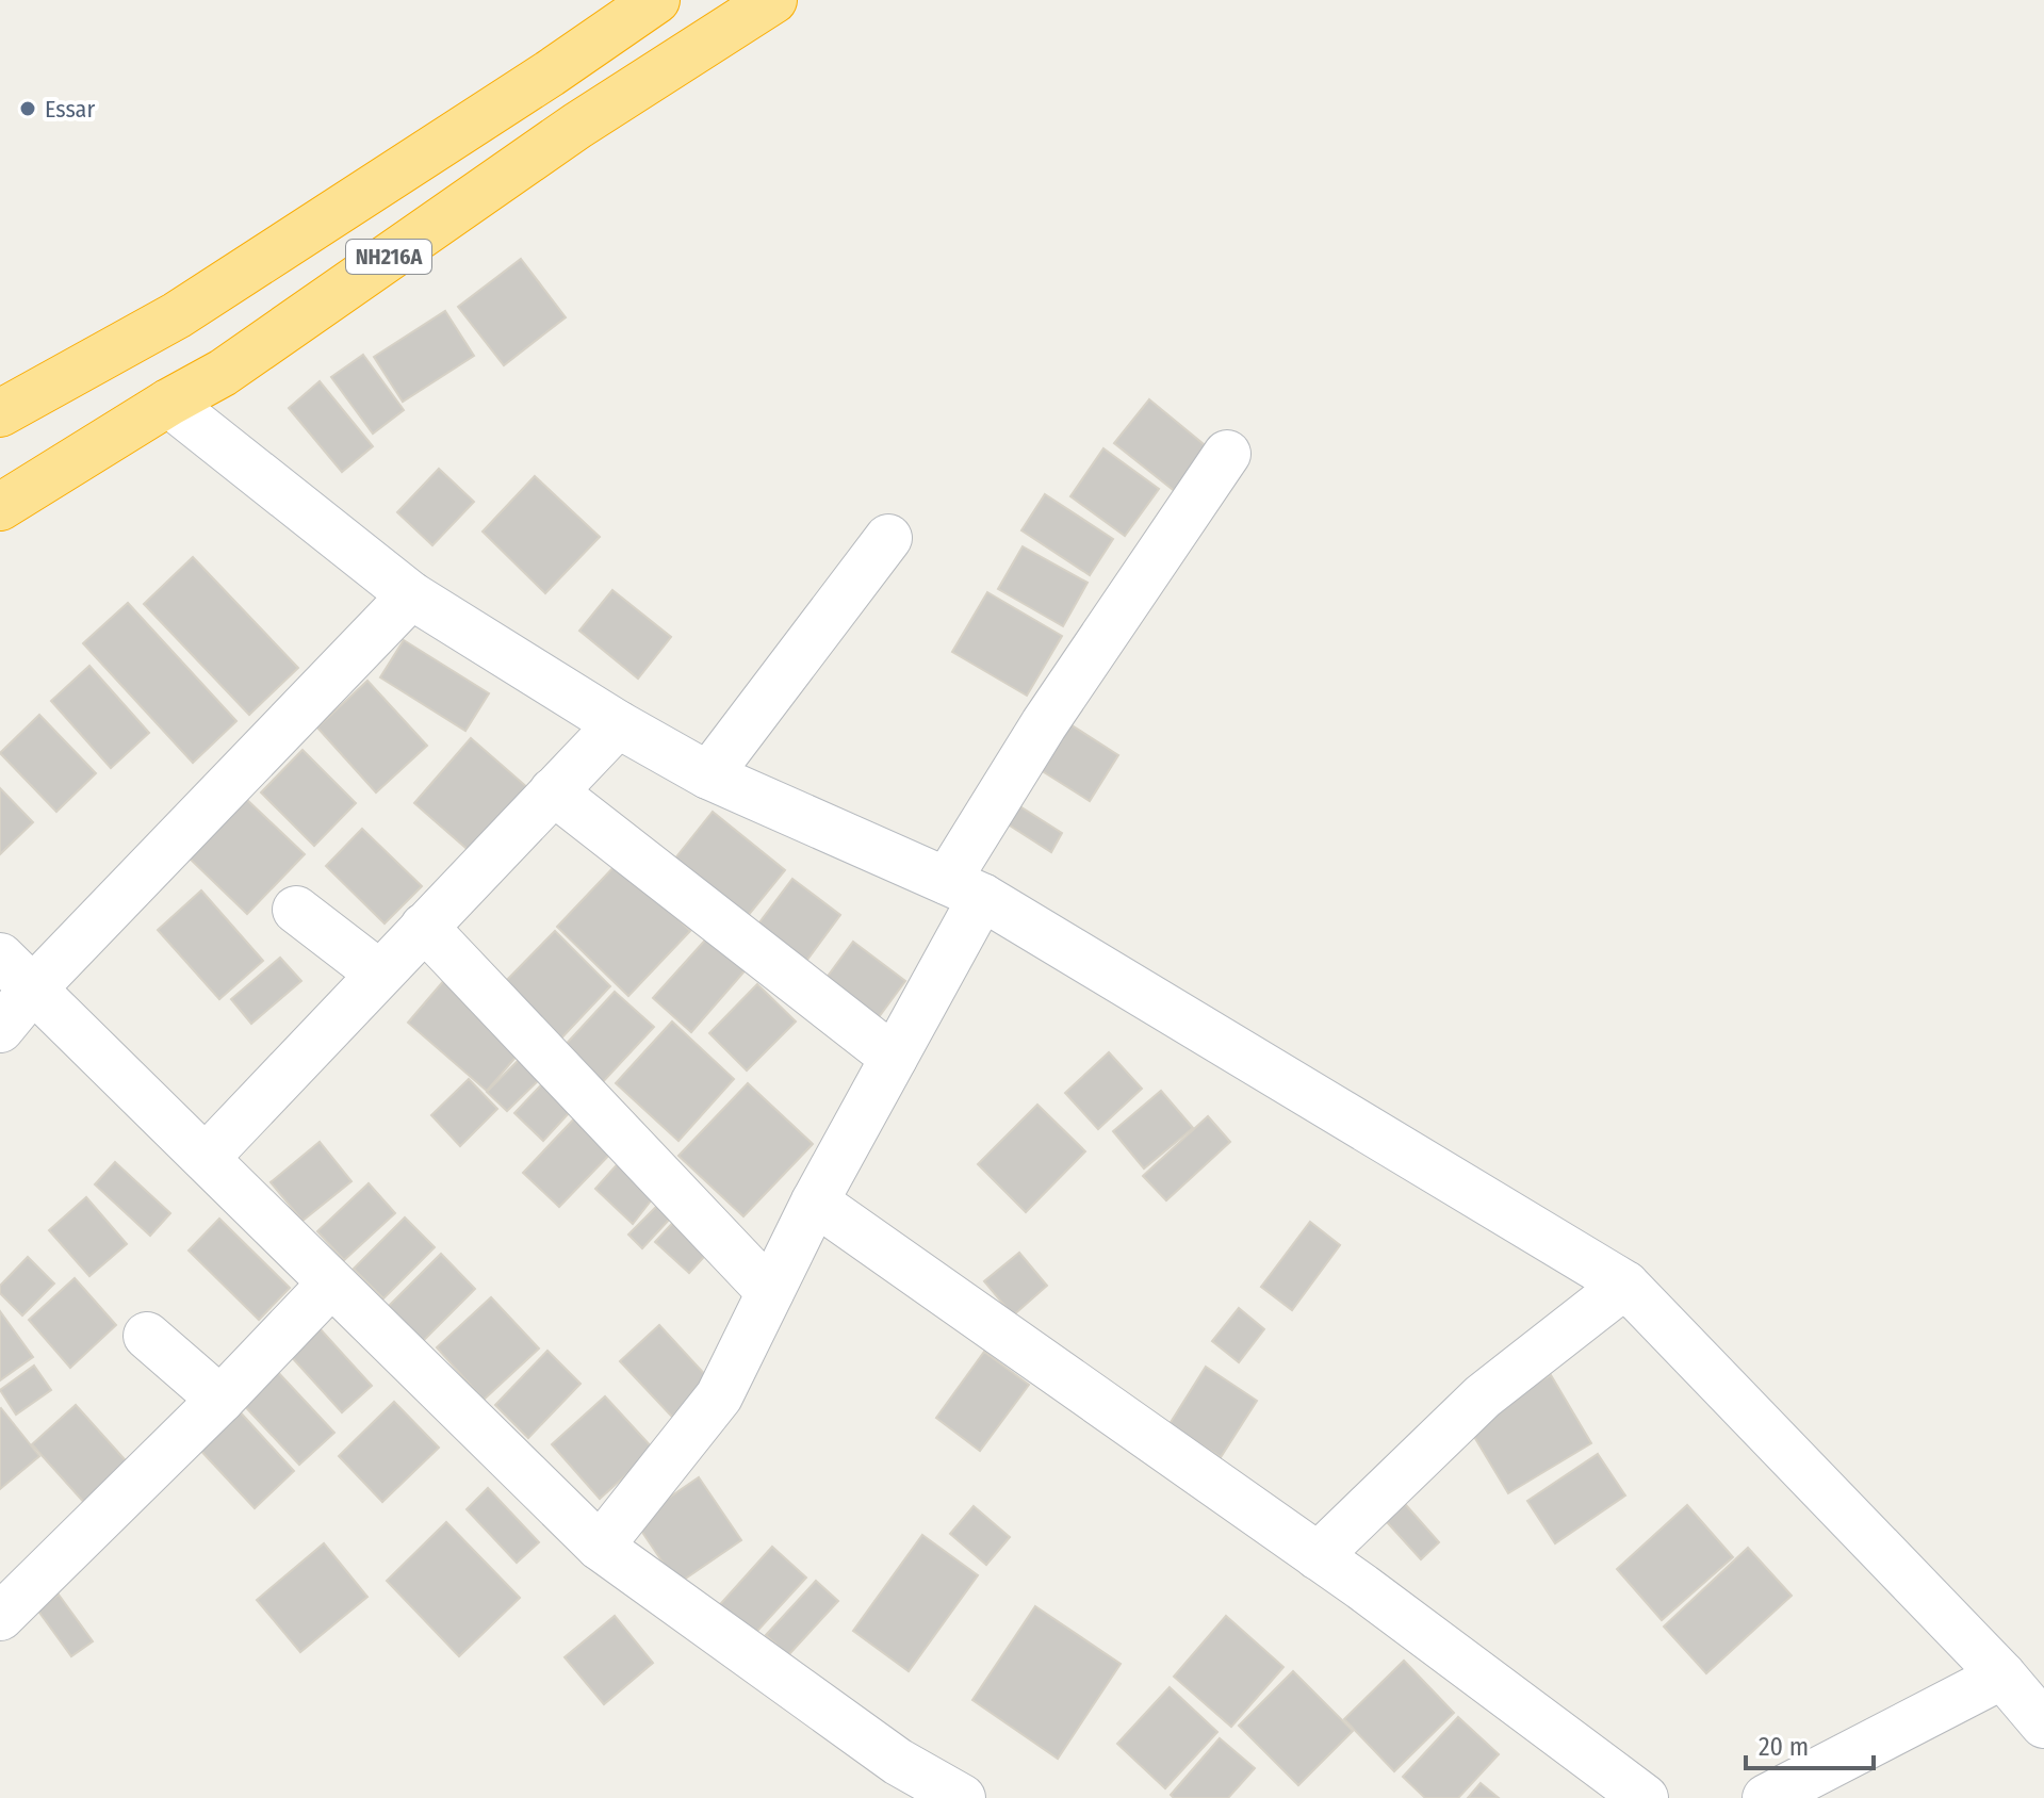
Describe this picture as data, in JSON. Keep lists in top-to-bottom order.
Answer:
{
  "streets": {
    "highway": ["NH216A"]
  },
  "places": ["Essar"],
  "scale_bar": "20 m"
}
